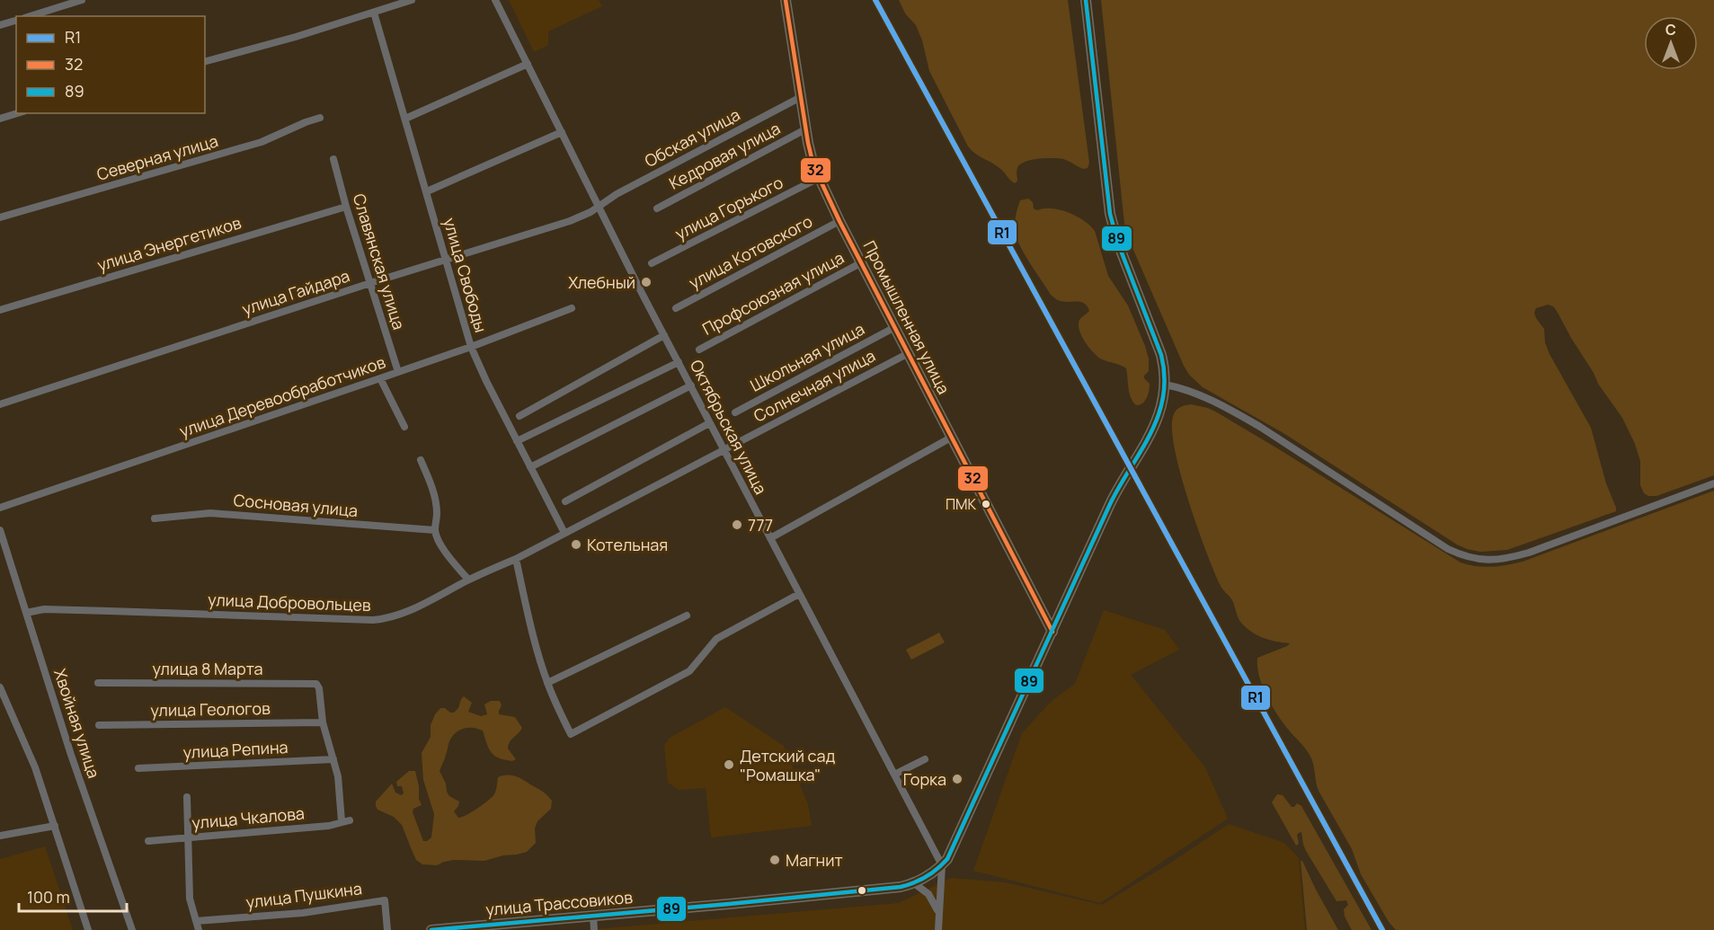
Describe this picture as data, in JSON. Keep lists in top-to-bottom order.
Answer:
{
  "streets": {
    "main road": ["Промышленная улица", "улица Трассовиков"],
    "street": [
      "Обская улица",
      "Кедровая улица",
      "Северная улица",
      "улица Горького",
      "улица Энергетиков",
      "улица Котовского",
      "Славянская улица",
      "улица Свободы",
      "улица Гайдара",
      "Профсоюзная улица",
      "Школьная улица",
      "Солнечная улица",
      "улица Деревообработчиков",
      "Октябрьская улица",
      "Сосновая улица",
      "улица Добровольцев",
      "улица 8 Марта",
      "улица Геологов",
      "Хвойная улица",
      "улица Репина",
      "улица Чкалова",
      "улица Пушкина"
    ]
  },
  "crossings": [
    ["Обская улица", "улица Гайдара"],
    ["Обская улица", "Промышленная улица"],
    ["Обская улица", "Октябрьская улица"],
    ["Кедровая улица", "Промышленная улица"],
    ["улица Горького", "Промышленная улица"],
    ["улица Энергетиков", "Славянская улица"],
    ["улица Котовского", "Промышленная улица"],
    ["Славянская улица", "улица Гайдара"],
    ["Славянская улица", "улица Деревообработчиков"],
    ["улица Свободы", "улица Гайдара"],
    ["улица Свободы", "Солнечная улица"],
    ["улица Свободы", "улица Деревообработчиков"],
    ["улица Свободы", "улица Добровольцев"],
    ["улица Гайдара", "Октябрьская улица"],
    ["Профсоюзная улица", "Промышленная улица"],
    ["Промышленная улица", "Школьная улица"],
    ["Промышленная улица", "Солнечная улица"],
    ["Солнечная улица", "Октябрьская улица"],
    ["Солнечная улица", "улица Добровольцев"],
    ["улица Добровольцев", "Хвойная улица"],
    ["улица 8 Марта", "улица Геологов"],
    ["улица Репина", "улица Чкалова"]
  ],
  "places": [
    "Хлебный",
    "ПМК",
    "777",
    "Котельная",
    "Детский сад \"Ромашка\"",
    "Горка",
    "Магнит"
  ],
  "lines": ["transit line R1", "transit line 32", "transit line 89"],
  "legend": ["R1", "32", "89"],
  "scale_bar": "100 m",
  "north": "top"
}
